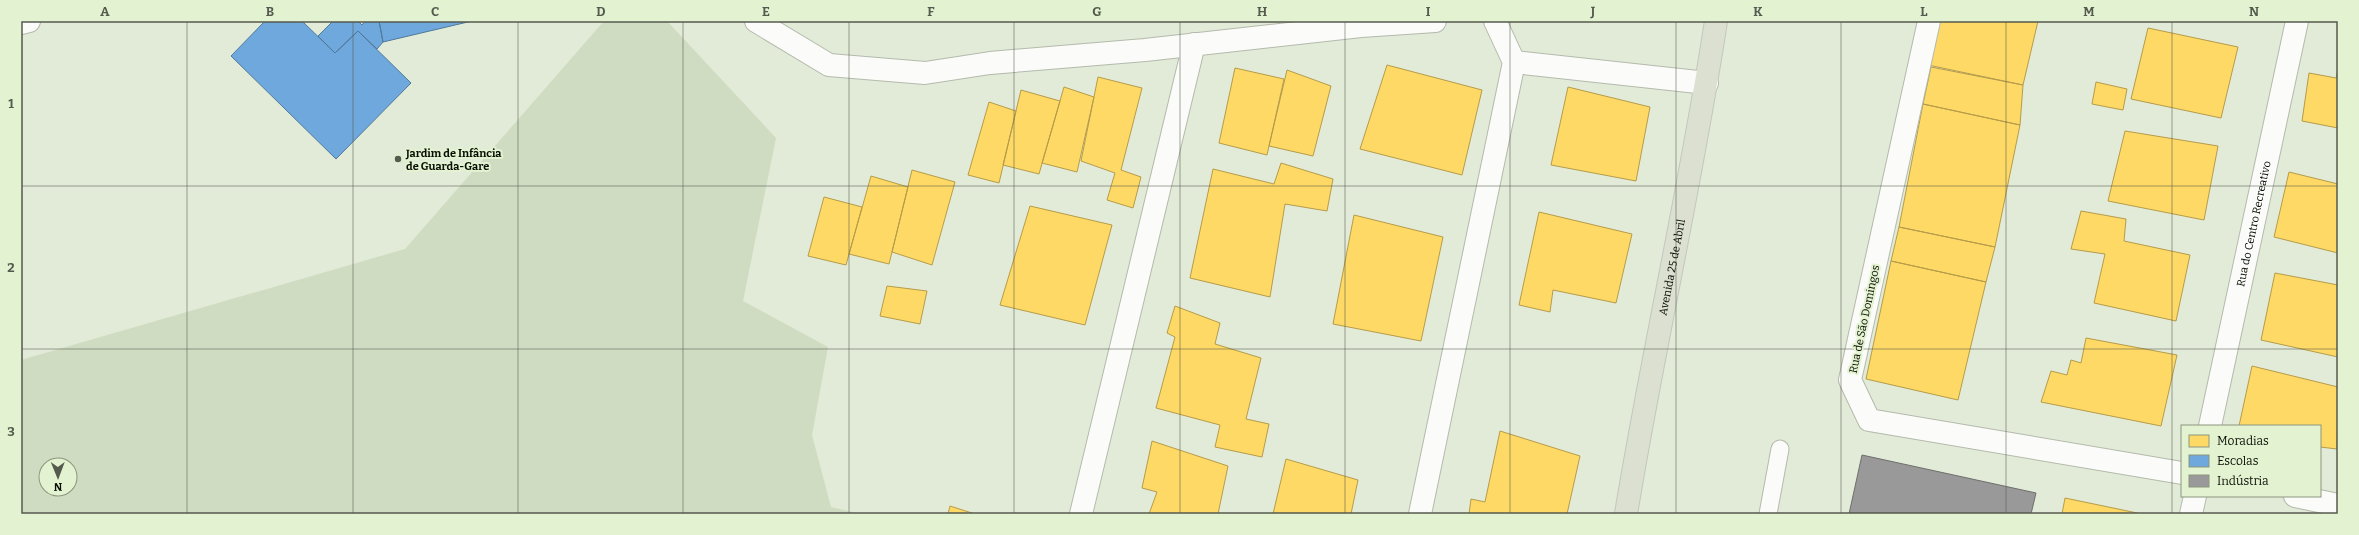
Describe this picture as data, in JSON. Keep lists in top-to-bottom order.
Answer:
{
  "streets": {
    "highway": ["Avenida 25 de Abril"],
    "street": ["Rua do Centro Recreativo", "Rua de São Domingos"]
  },
  "places": ["Jardim de Infância de Guarda-Gare"],
  "legend": ["Moradias", "Escolas", "Indústria"],
  "north": "bottom",
  "grid": {
    "columns": [
      "A",
      "B",
      "C",
      "D",
      "E",
      "F",
      "G",
      "H",
      "I",
      "J",
      "K",
      "L",
      "M",
      "N"
    ],
    "rows": ["1", "2", "3"]
  }
}
